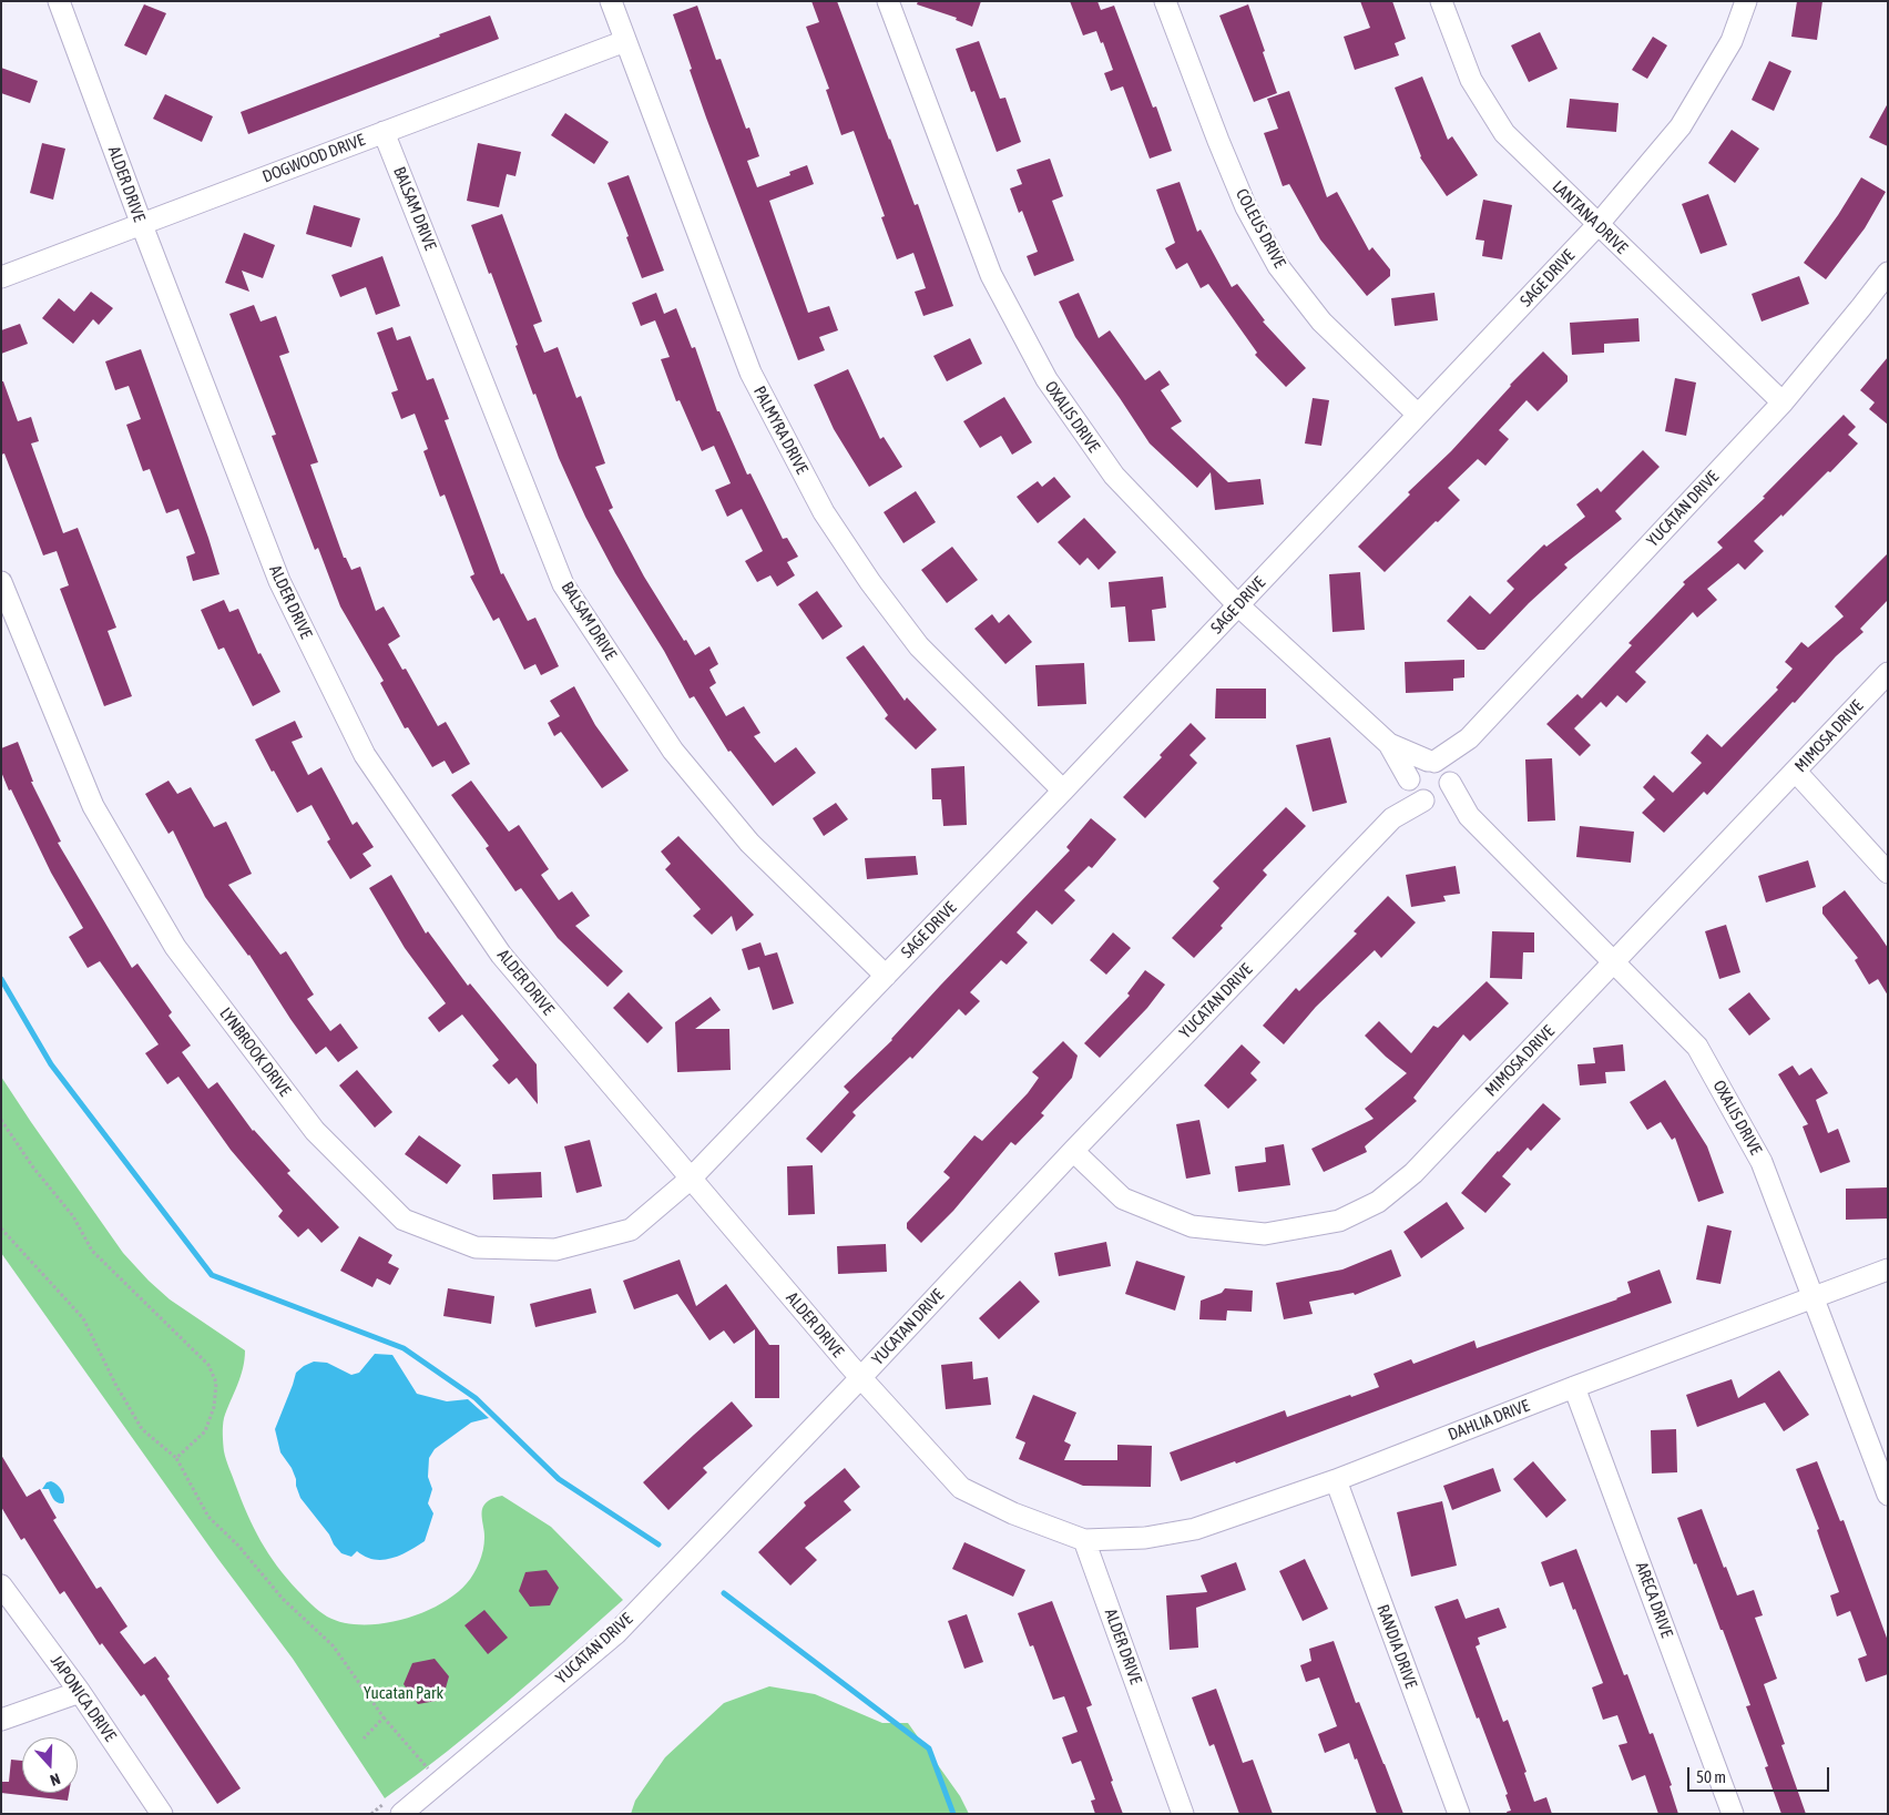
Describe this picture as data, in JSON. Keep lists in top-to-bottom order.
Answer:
{
  "streets": {
    "street": [
      "DOGWOOD DRIVE",
      "ALDER DRIVE",
      "BALSAM DRIVE",
      "LANTANA DRIVE",
      "COLEUS DRIVE",
      "SAGE DRIVE",
      "OXALIS DRIVE",
      "PALMYRA DRIVE",
      "YUCATAN DRIVE",
      "MIMOSA DRIVE",
      "LYNBROOK DRIVE",
      "DAHLIA DRIVE",
      "ARECA DRIVE",
      "RANDIA DRIVE",
      "JAPONICA DRIVE"
    ]
  },
  "crossings": [
    ["DOGWOOD DRIVE", "ALDER DRIVE"],
    ["DOGWOOD DRIVE", "BALSAM DRIVE"],
    ["DOGWOOD DRIVE", "PALMYRA DRIVE"],
    ["ALDER DRIVE", "SAGE DRIVE"],
    ["ALDER DRIVE", "YUCATAN DRIVE"],
    ["ALDER DRIVE", "LYNBROOK DRIVE"],
    ["ALDER DRIVE", "DAHLIA DRIVE"],
    ["BALSAM DRIVE", "SAGE DRIVE"],
    ["LANTANA DRIVE", "SAGE DRIVE"],
    ["LANTANA DRIVE", "YUCATAN DRIVE"],
    ["COLEUS DRIVE", "SAGE DRIVE"],
    ["SAGE DRIVE", "OXALIS DRIVE"],
    ["SAGE DRIVE", "PALMYRA DRIVE"],
    ["SAGE DRIVE", "LYNBROOK DRIVE"],
    ["OXALIS DRIVE", "YUCATAN DRIVE"],
    ["OXALIS DRIVE", "MIMOSA DRIVE"],
    ["OXALIS DRIVE", "DAHLIA DRIVE"],
    ["YUCATAN DRIVE", "MIMOSA DRIVE"],
    ["DAHLIA DRIVE", "ARECA DRIVE"],
    ["DAHLIA DRIVE", "RANDIA DRIVE"]
  ],
  "parks": ["Yucatan Park"],
  "scale_bar": "50 m",
  "north": "bottom"
}
